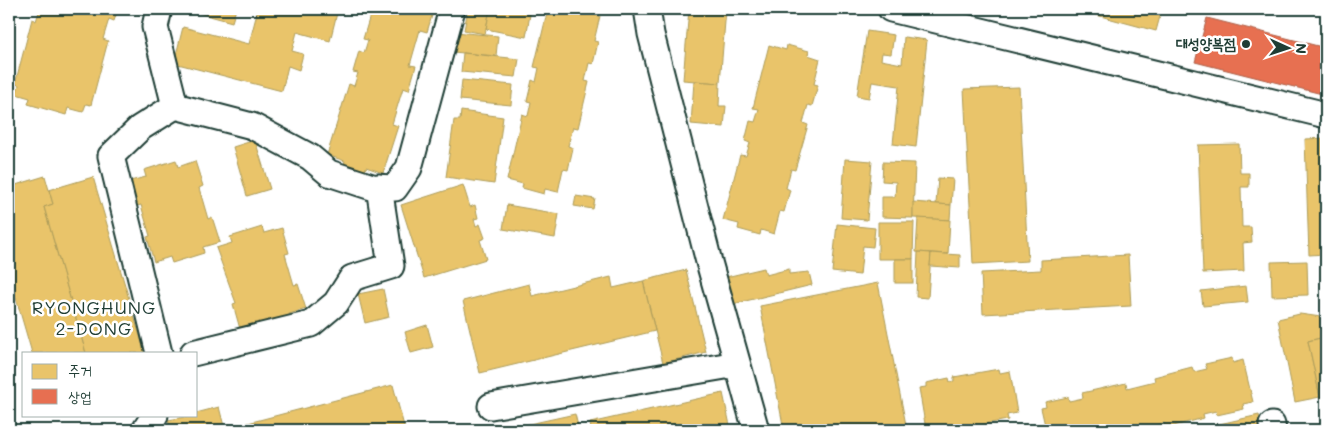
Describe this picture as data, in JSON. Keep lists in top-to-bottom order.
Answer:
{
  "districts": ["RYONGHUNG 2-DONG"],
  "places": ["대성양복점"],
  "legend": ["주거", "상업"],
  "north": "right"
}
